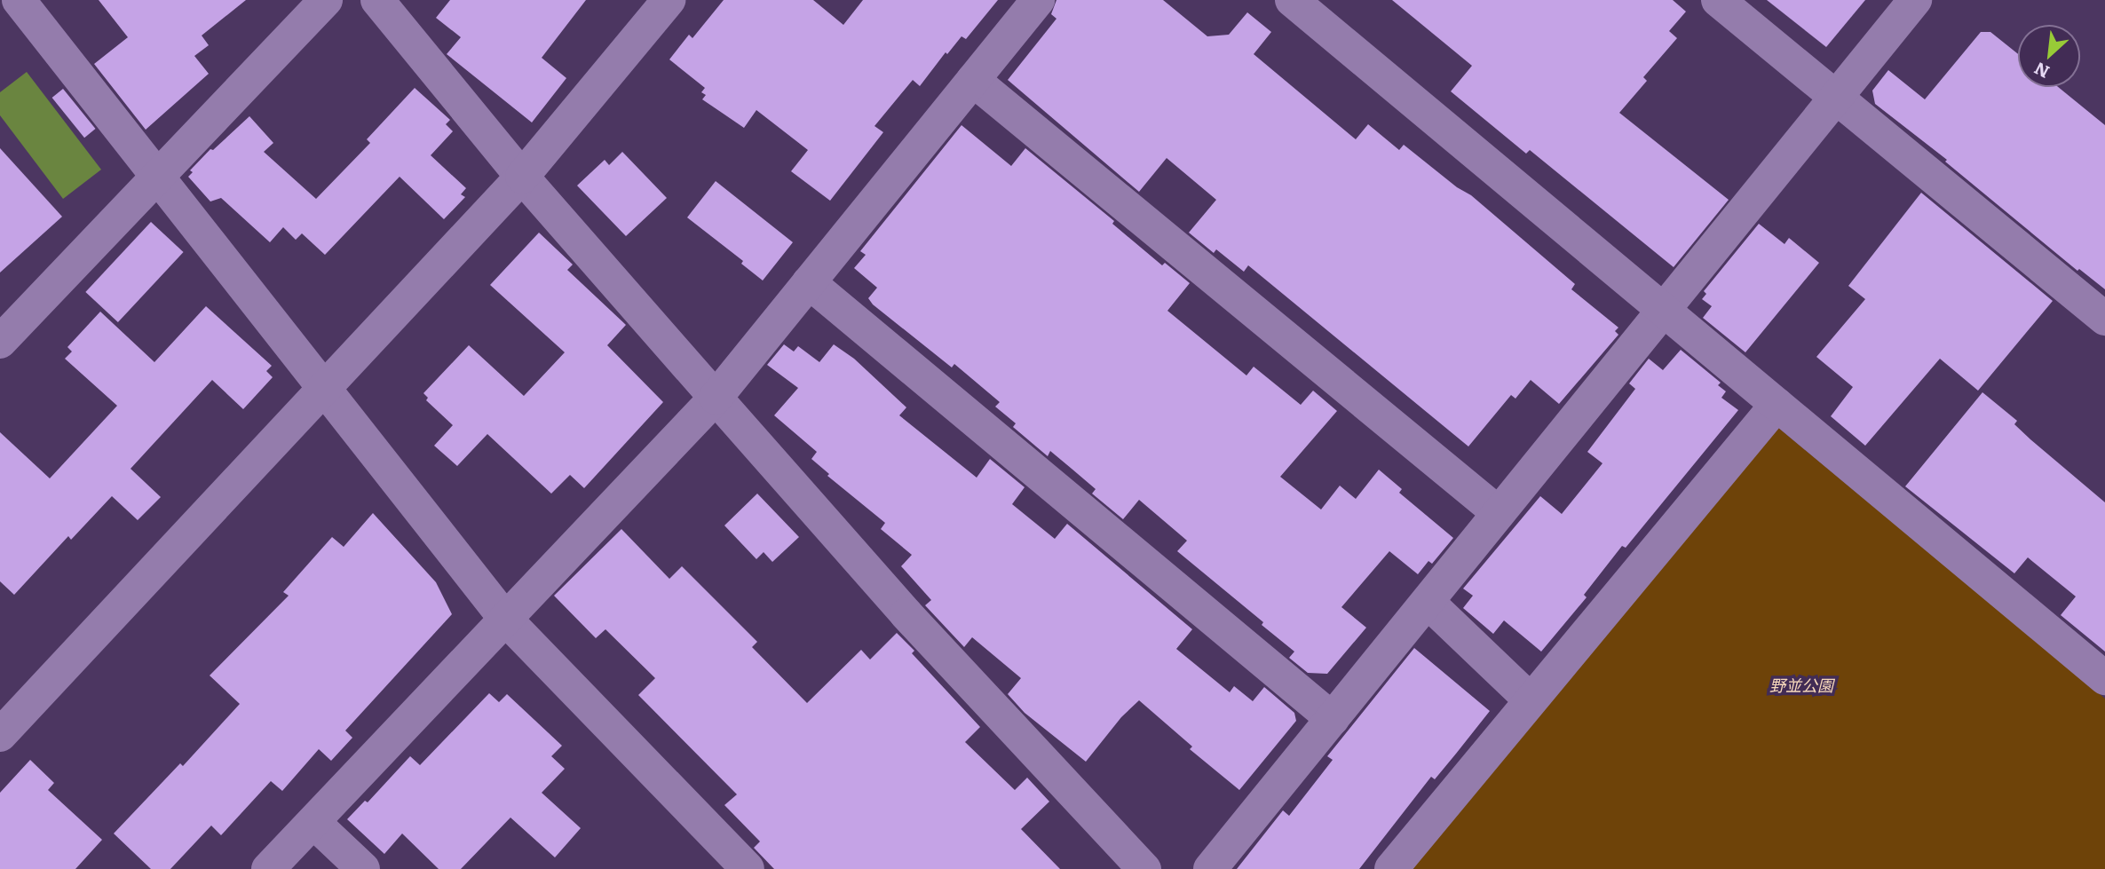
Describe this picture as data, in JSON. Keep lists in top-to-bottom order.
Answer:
{
  "parks": ["野並公園"],
  "north": "bottom left"
}
